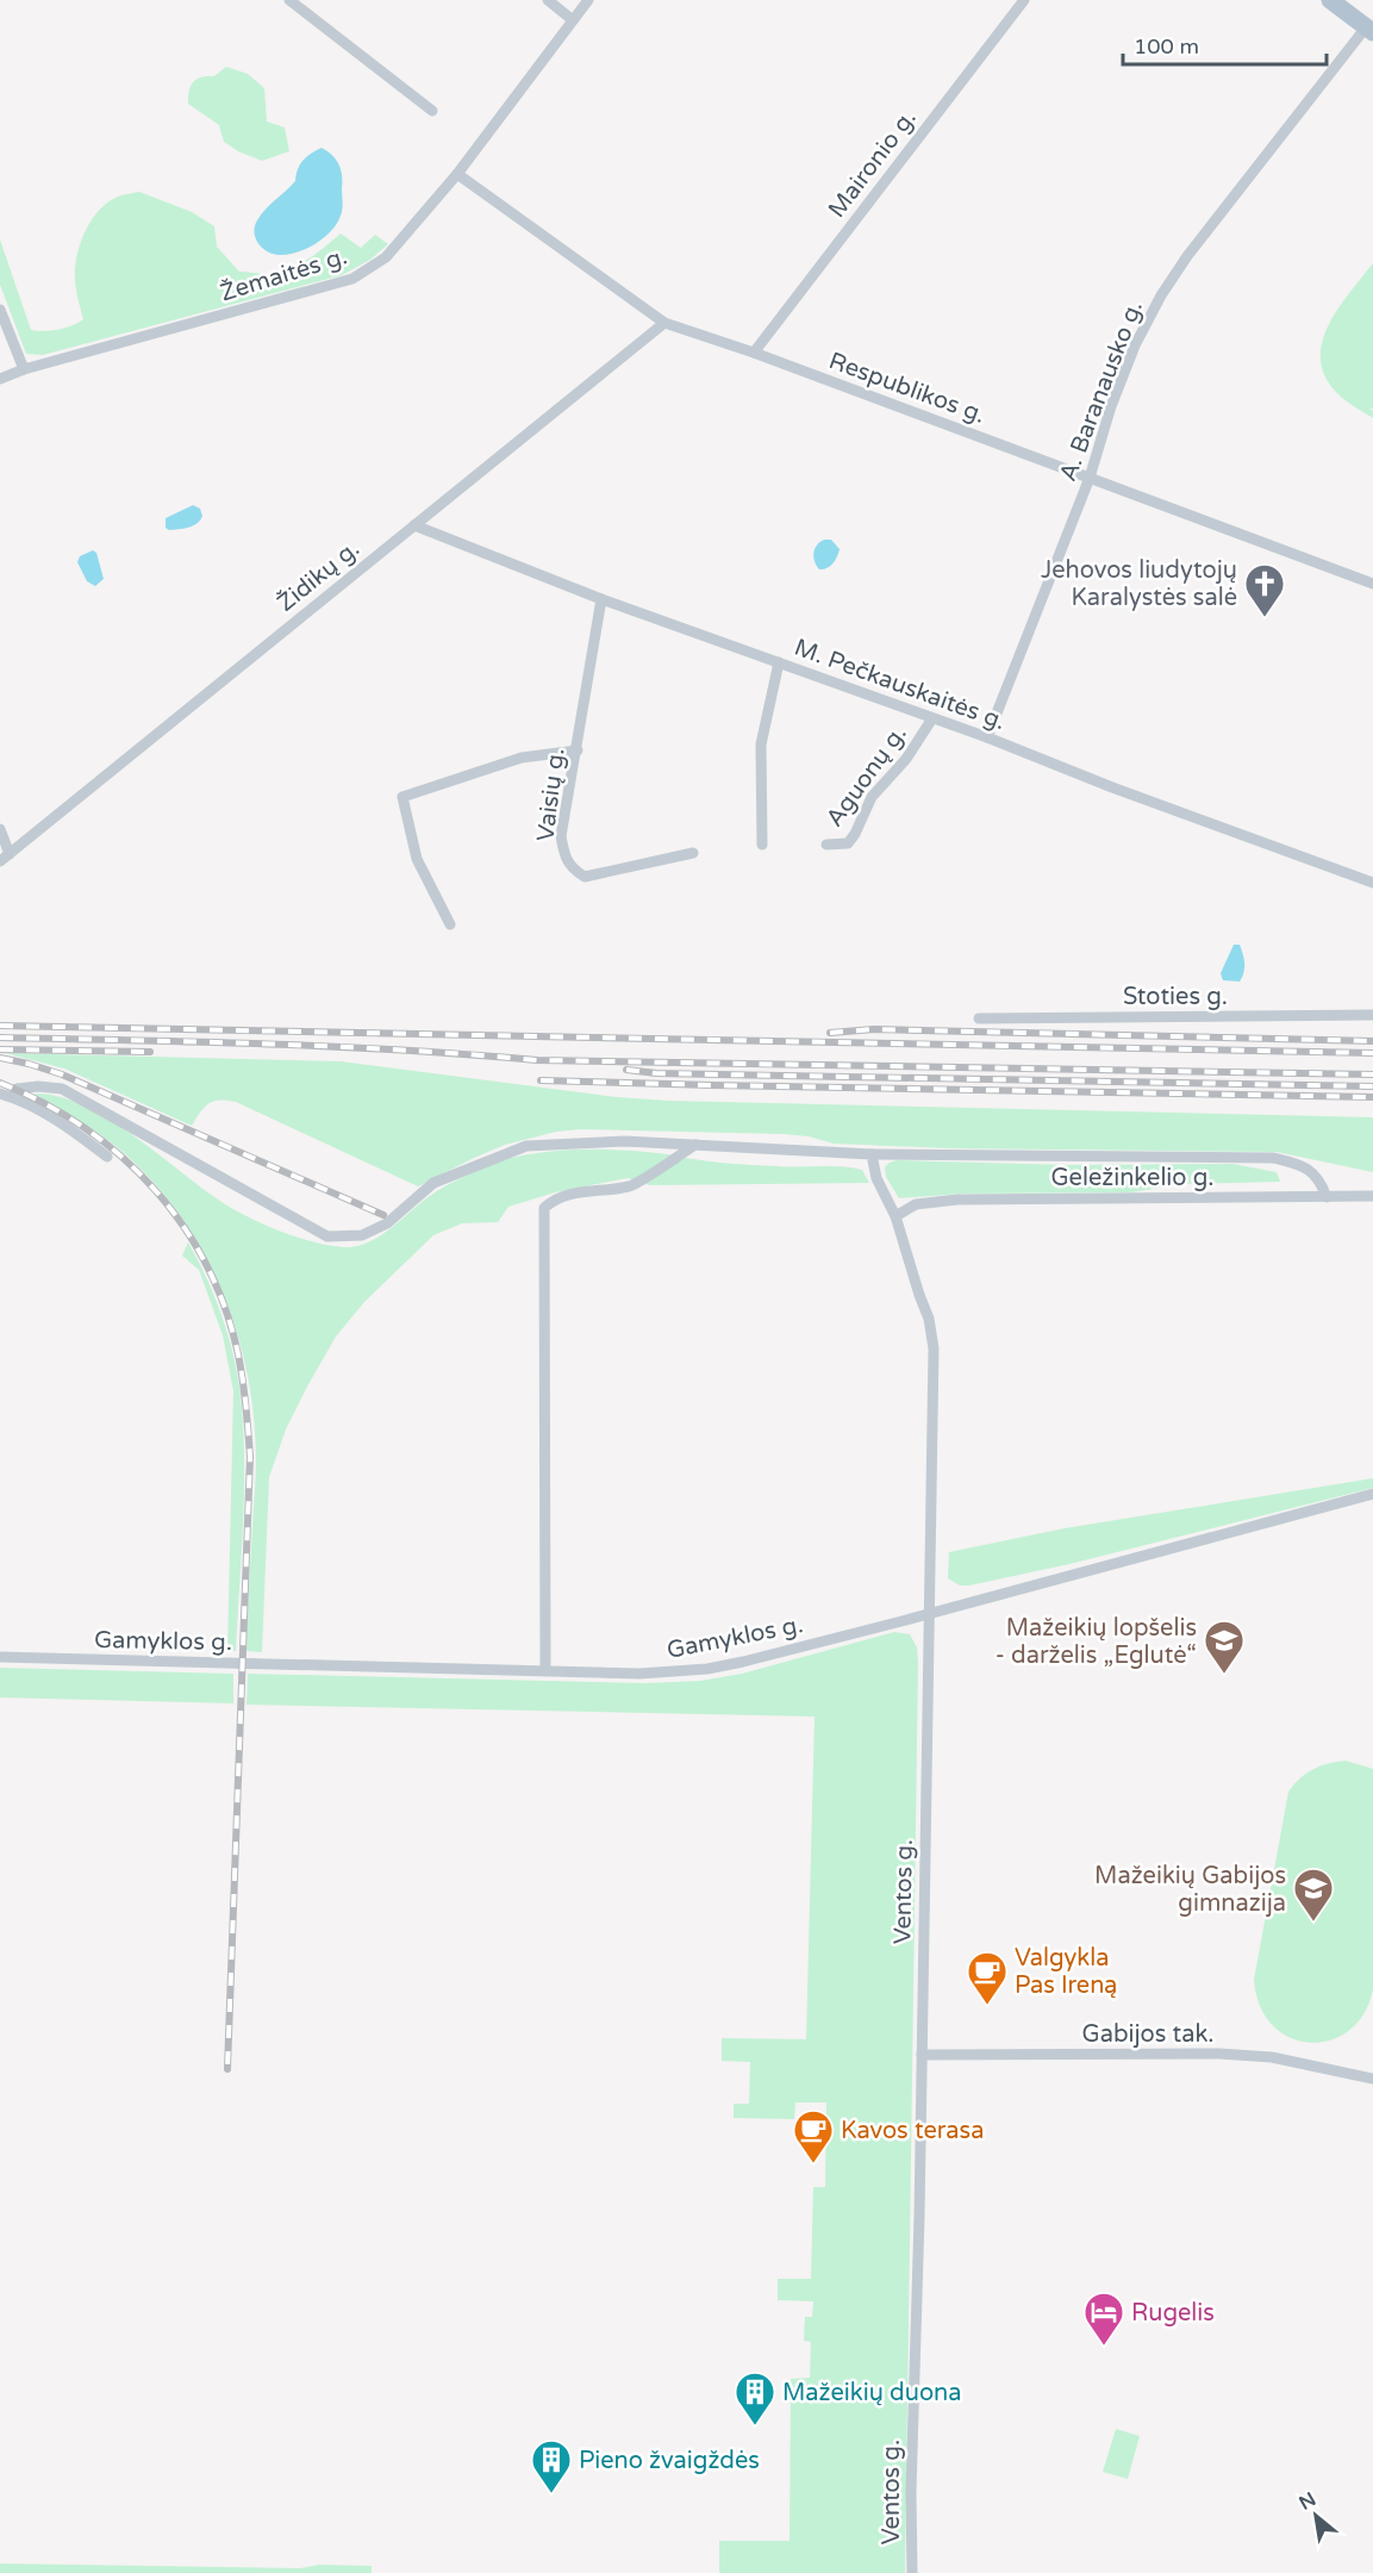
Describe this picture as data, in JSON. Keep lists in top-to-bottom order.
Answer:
{
  "streets": {
    "street": [
      "Maironio g.",
      "Žemaitės g.",
      "Respublikos g.",
      "A. Baranausko g.",
      "Židikų g.",
      "M. Pečkauskaitės g.",
      "Aguonų g.",
      "Vaisių g.",
      "Stoties g.",
      "Geležinkelio g.",
      "Gamyklos g.",
      "Ventos g.",
      "Gabijos tak."
    ]
  },
  "crossings": [
    ["Maironio g.", "Respublikos g."],
    ["Žemaitės g.", "Respublikos g."],
    ["Respublikos g.", "A. Baranausko g."],
    ["Respublikos g.", "Židikų g."],
    ["A. Baranausko g.", "M. Pečkauskaitės g."],
    ["Židikų g.", "M. Pečkauskaitės g."],
    ["M. Pečkauskaitės g.", "Aguonų g."],
    ["M. Pečkauskaitės g.", "Vaisių g."],
    ["Geležinkelio g.", "Ventos g."],
    ["Gamyklos g.", "Ventos g."],
    ["Ventos g.", "Gabijos tak."]
  ],
  "places": {
    "church": ["Jehovos liudytojų Karalystės salė"],
    "school or university": ["Mažeikių lopšelis - darželis „Eglutė“", "Mažeikių Gabijos gimnazija"],
    "cafe": ["Valgykla Pas Ireną", "Kavos terasa"],
    "hotel": ["Rugelis"],
    "building": ["Mažeikių duona", "Pieno žvaigždės"]
  },
  "scale_bar": "100 m",
  "north": "top left"
}
